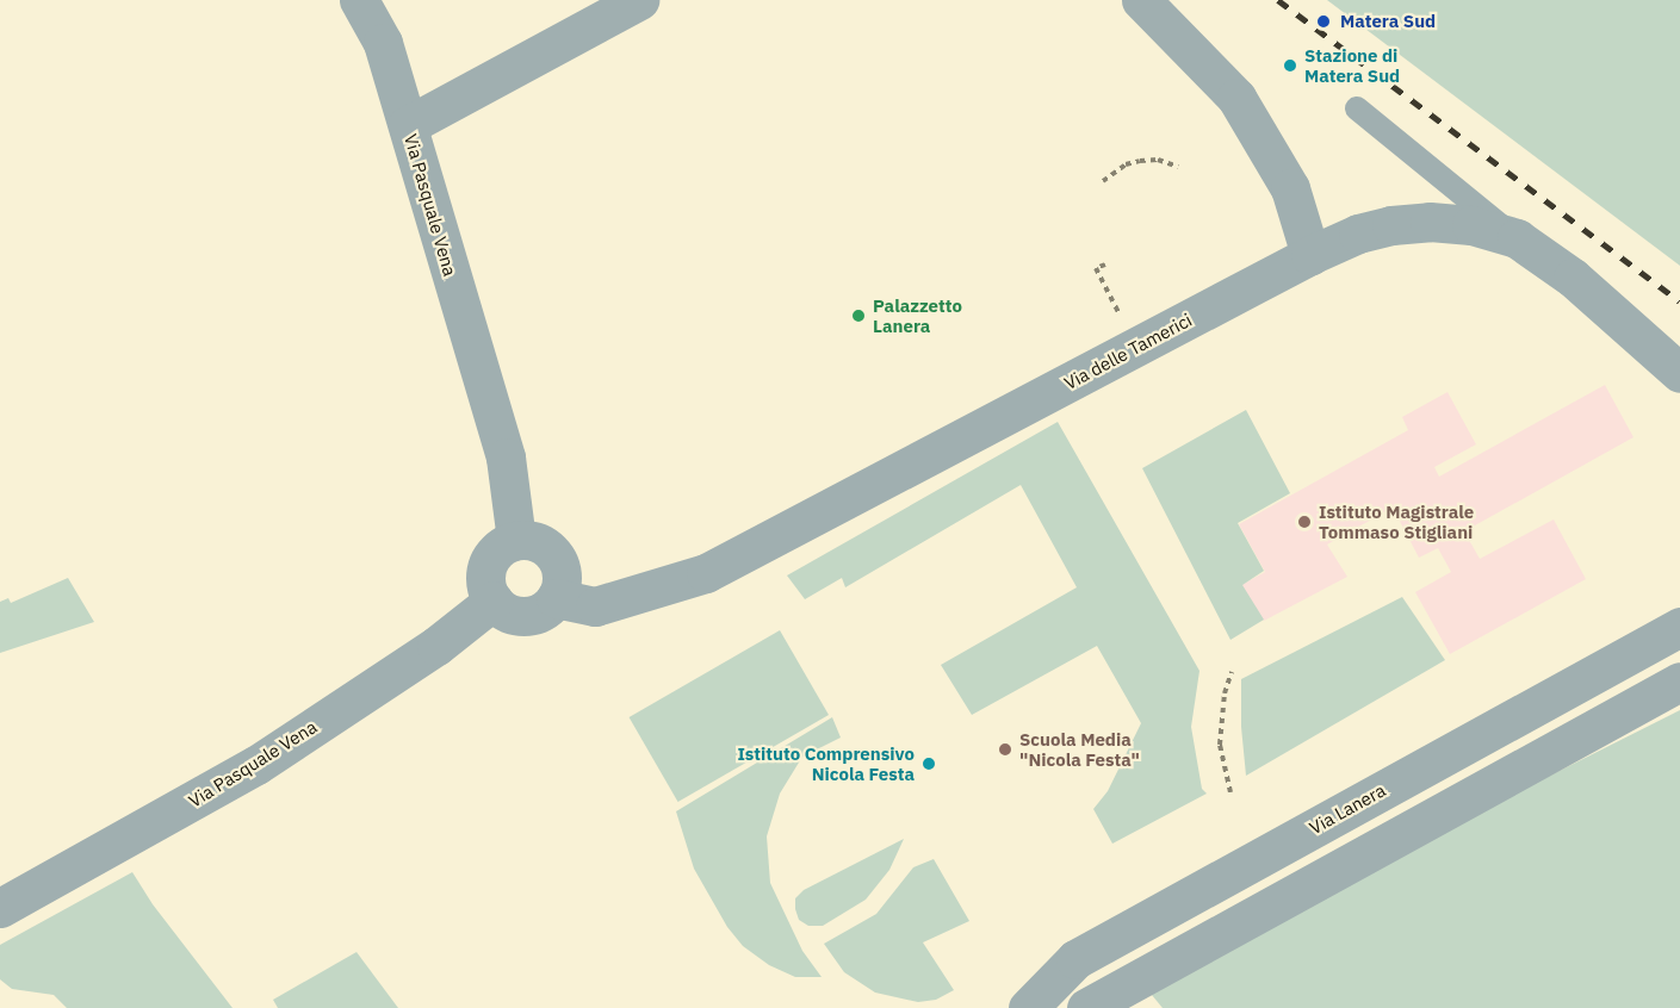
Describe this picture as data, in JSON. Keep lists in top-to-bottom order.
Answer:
{
  "streets": {
    "street": ["Via Pasquale Vena", "Via delle Tamerici", "Via Lanera"]
  },
  "crossings": [
    ["Via Pasquale Vena", "Via delle Tamerici"]
  ],
  "places": [
    "Matera Sud",
    "Stazione di Matera Sud",
    "Palazzetto Lanera",
    "Istituto Magistrale Tommaso Stigliani",
    "Scuola Media \"Nicola Festa\"",
    "Istituto Comprensivo Nicola Festa"
  ]
}
